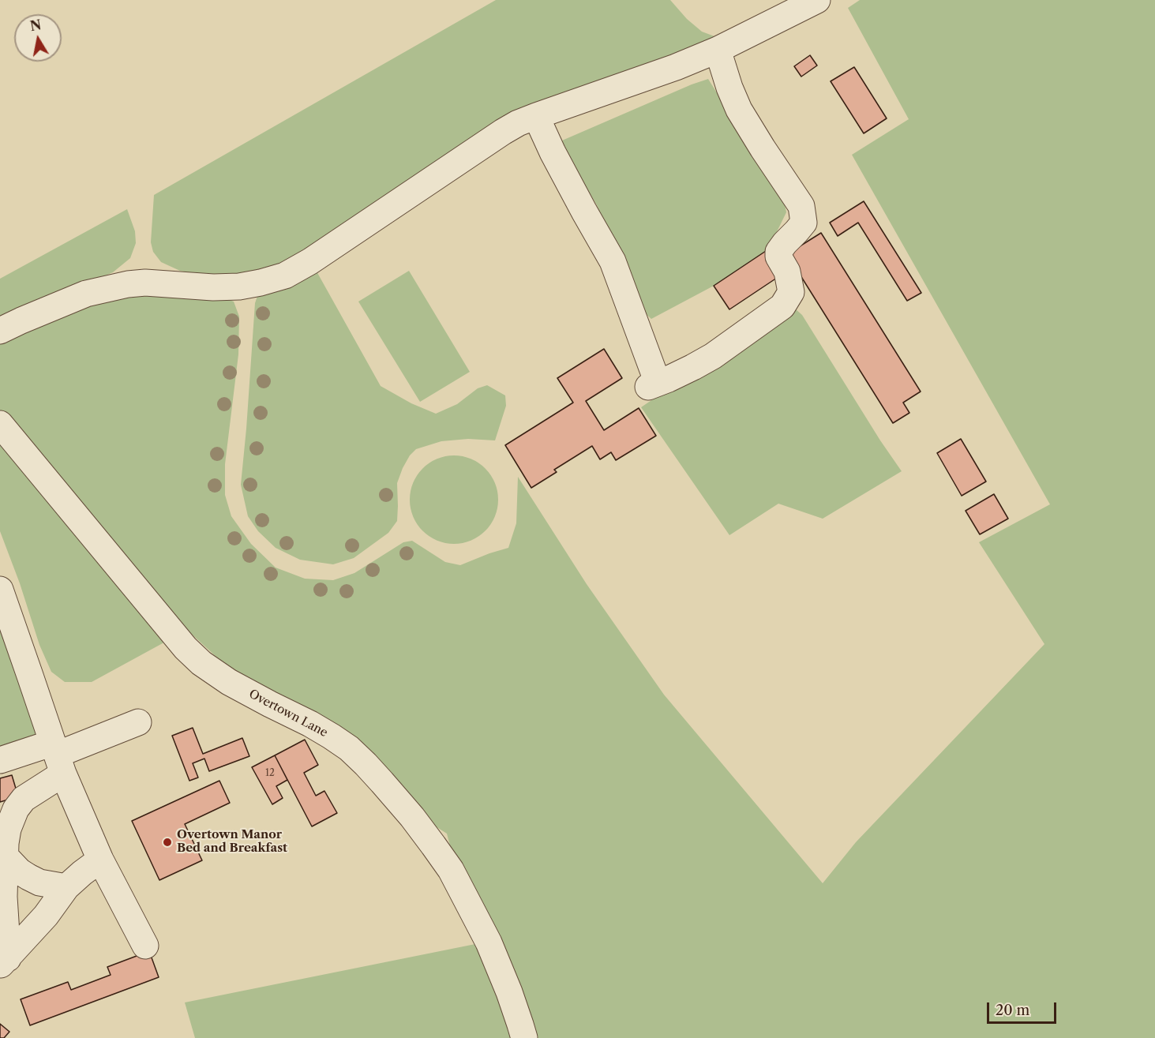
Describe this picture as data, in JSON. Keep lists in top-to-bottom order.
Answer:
{
  "streets": {
    "street": ["Overtown Lane"]
  },
  "places": ["Overtown Manor Bed and Breakfast"],
  "house_numbers": ["12"],
  "scale_bar": "20 m",
  "north": "top"
}
